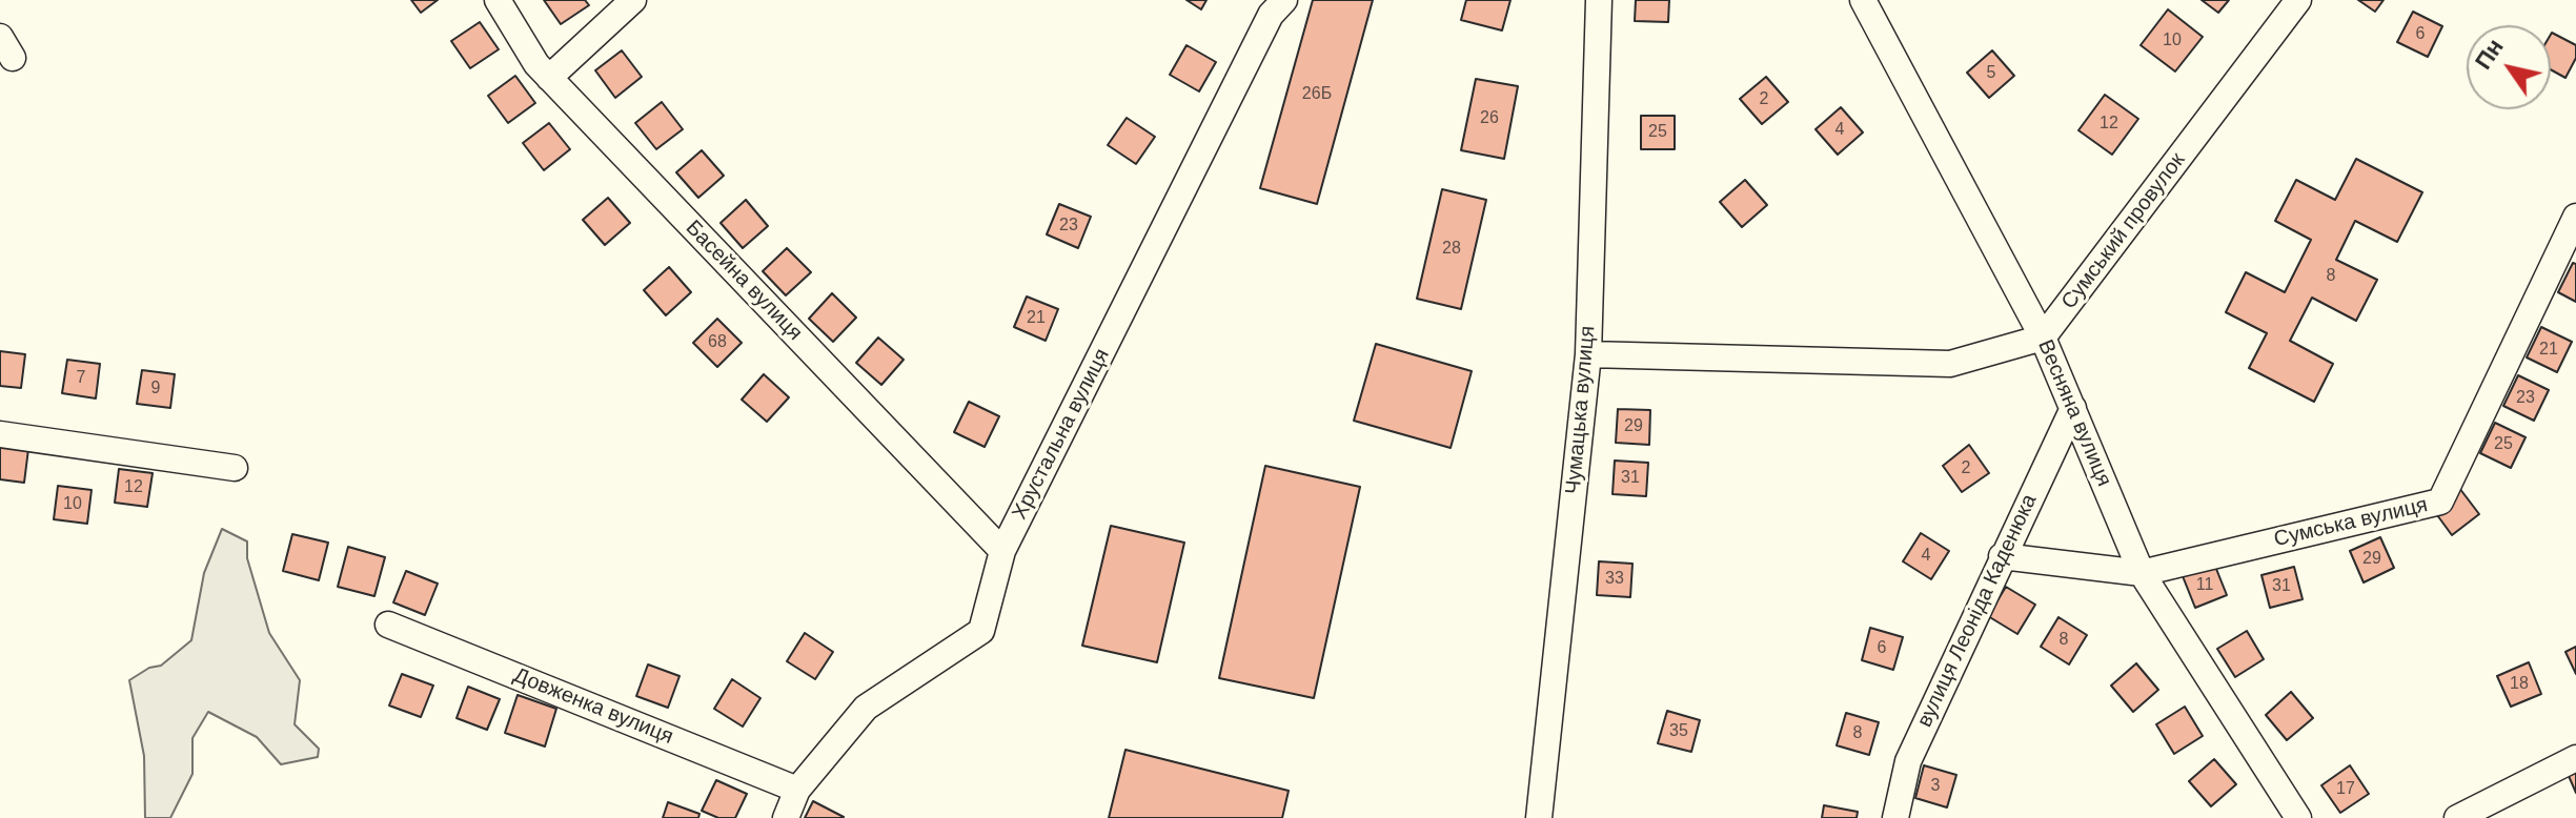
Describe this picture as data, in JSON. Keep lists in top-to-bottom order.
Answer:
{
  "streets": {
    "street": [
      "Сумський провулок",
      "Басейна вулиця",
      "Чумацька вулиця",
      "Весняна вулиця",
      "Хрустальна вулиця",
      "Сумська вулиця",
      "вулиця Леоніда Каденюка",
      "Довженка вулиця"
    ]
  },
  "crossings": [
    ["Сумський провулок", "Весняна вулиця"],
    ["Басейна вулиця", "Хрустальна вулиця"],
    ["Весняна вулиця", "Сумська вулиця"],
    ["Весняна вулиця", "вулиця Леоніда Каденюка"],
    ["Хрустальна вулиця", "Довженка вулиця"],
    ["Сумська вулиця", "вулиця Леоніда Каденюка"]
  ],
  "house_numbers": [
    "6",
    "10",
    "5",
    "26Б",
    "2",
    "26",
    "12",
    "4",
    "25",
    "23",
    "28",
    "8",
    "21",
    "68",
    "21",
    "7",
    "9",
    "23",
    "29",
    "25",
    "2",
    "31",
    "12",
    "10",
    "4",
    "29",
    "33",
    "11",
    "31",
    "8",
    "6",
    "18",
    "35",
    "8",
    "3",
    "17"
  ],
  "north": "top left"
}
